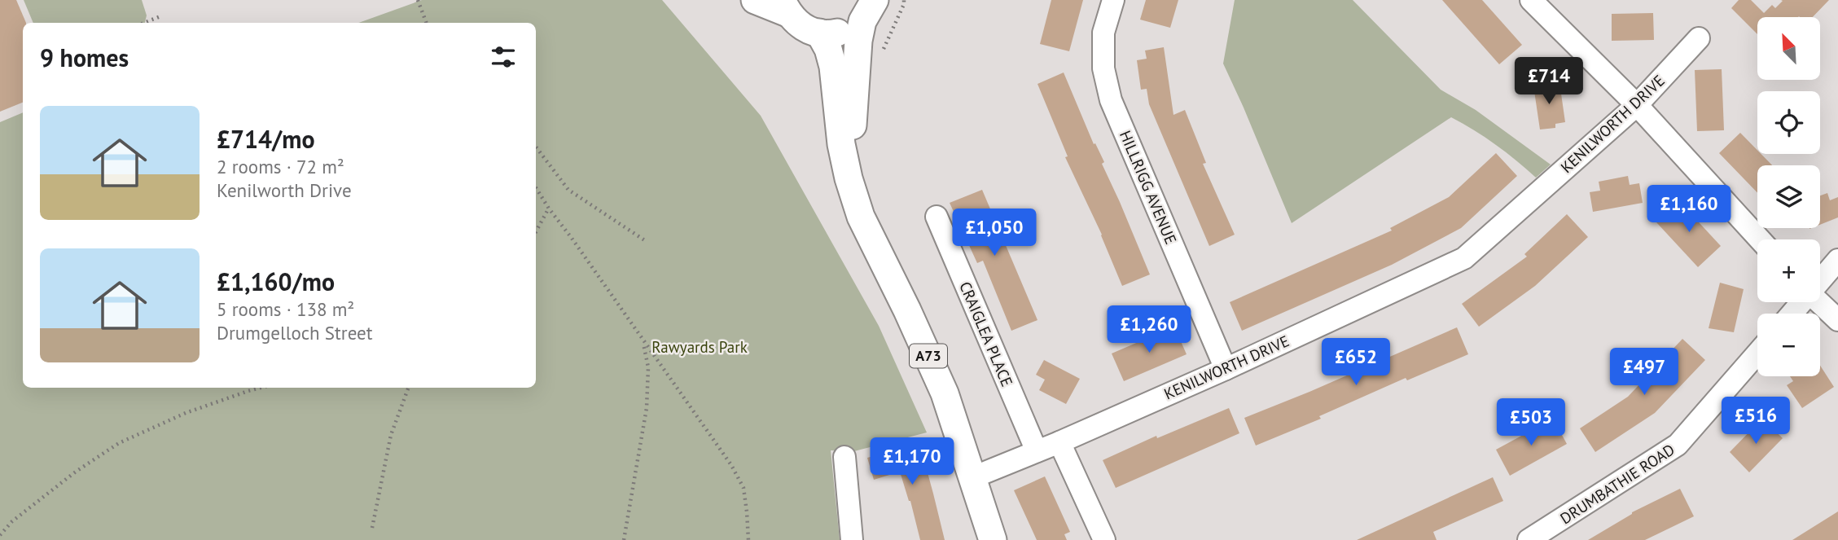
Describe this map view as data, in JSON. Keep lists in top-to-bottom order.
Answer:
{
  "streets": {
    "main road": ["A73"],
    "street": [
      "KENILWORTH DRIVE",
      "HILLRIGG AVENUE",
      "CRAIGLEA PLACE",
      "DRUMBATHIE ROAD"
    ]
  },
  "crossings": [
    ["KENILWORTH DRIVE", "HILLRIGG AVENUE"],
    ["KENILWORTH DRIVE", "CRAIGLEA PLACE"],
    ["KENILWORTH DRIVE", "A73"]
  ],
  "parks": ["Rawyards Park"],
  "north": "top left",
  "page": {
    "map_buttons": ["+", "−"],
    "heading": "9 homes",
    "price": [
      "£714",
      "£1,160",
      "£1,050",
      "£1,260",
      "£652",
      "£497",
      "£516",
      "£503",
      "£1,170"
    ],
    "list": [
      {
        "name": "£714/mo",
        "note": "2 rooms · 72 m² · Kenilworth Drive"
      },
      {
        "name": "£1,160/mo",
        "note": "5 rooms · 138 m² · Drumgelloch Street"
      }
    ]
  }
}
